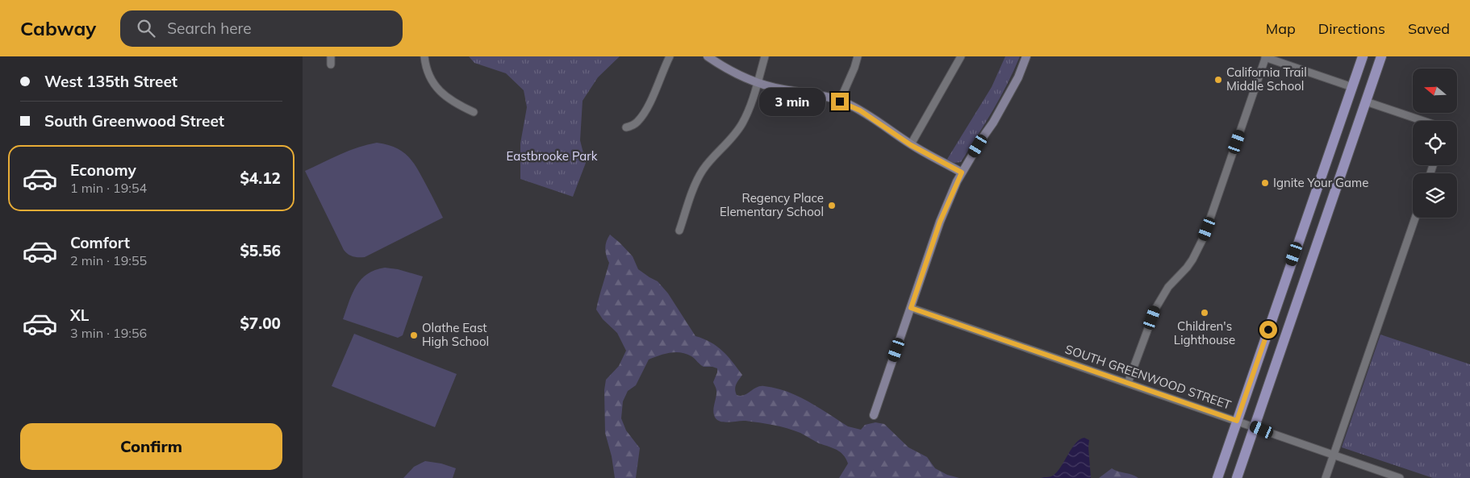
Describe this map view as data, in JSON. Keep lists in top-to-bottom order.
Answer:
{
  "streets": {
    "street": ["SOUTH GREENWOOD STREET"]
  },
  "parks": ["Eastbrooke Park"],
  "places": [
    "California Trail Middle School",
    "Ignite Your Game",
    "Regency Place Elementary School",
    "Children's Lighthouse",
    "Olathe East High School"
  ],
  "north": "left",
  "page": {
    "header": "Cabway",
    "search": "Search here",
    "nav": ["Map", "Directions", "Saved"],
    "banner": ["West 135th Street", "South Greenwood Street"],
    "bubble": "3 min",
    "list": [
      {
        "name": "Economy",
        "note": "1 min · 19:54",
        "value": "$4.12"
      },
      {
        "name": "Comfort",
        "note": "2 min · 19:55",
        "value": "$5.56"
      },
      {
        "name": "XL",
        "note": "3 min · 19:56",
        "value": "$7.00"
      }
    ],
    "buttons": "Confirm"
  }
}
